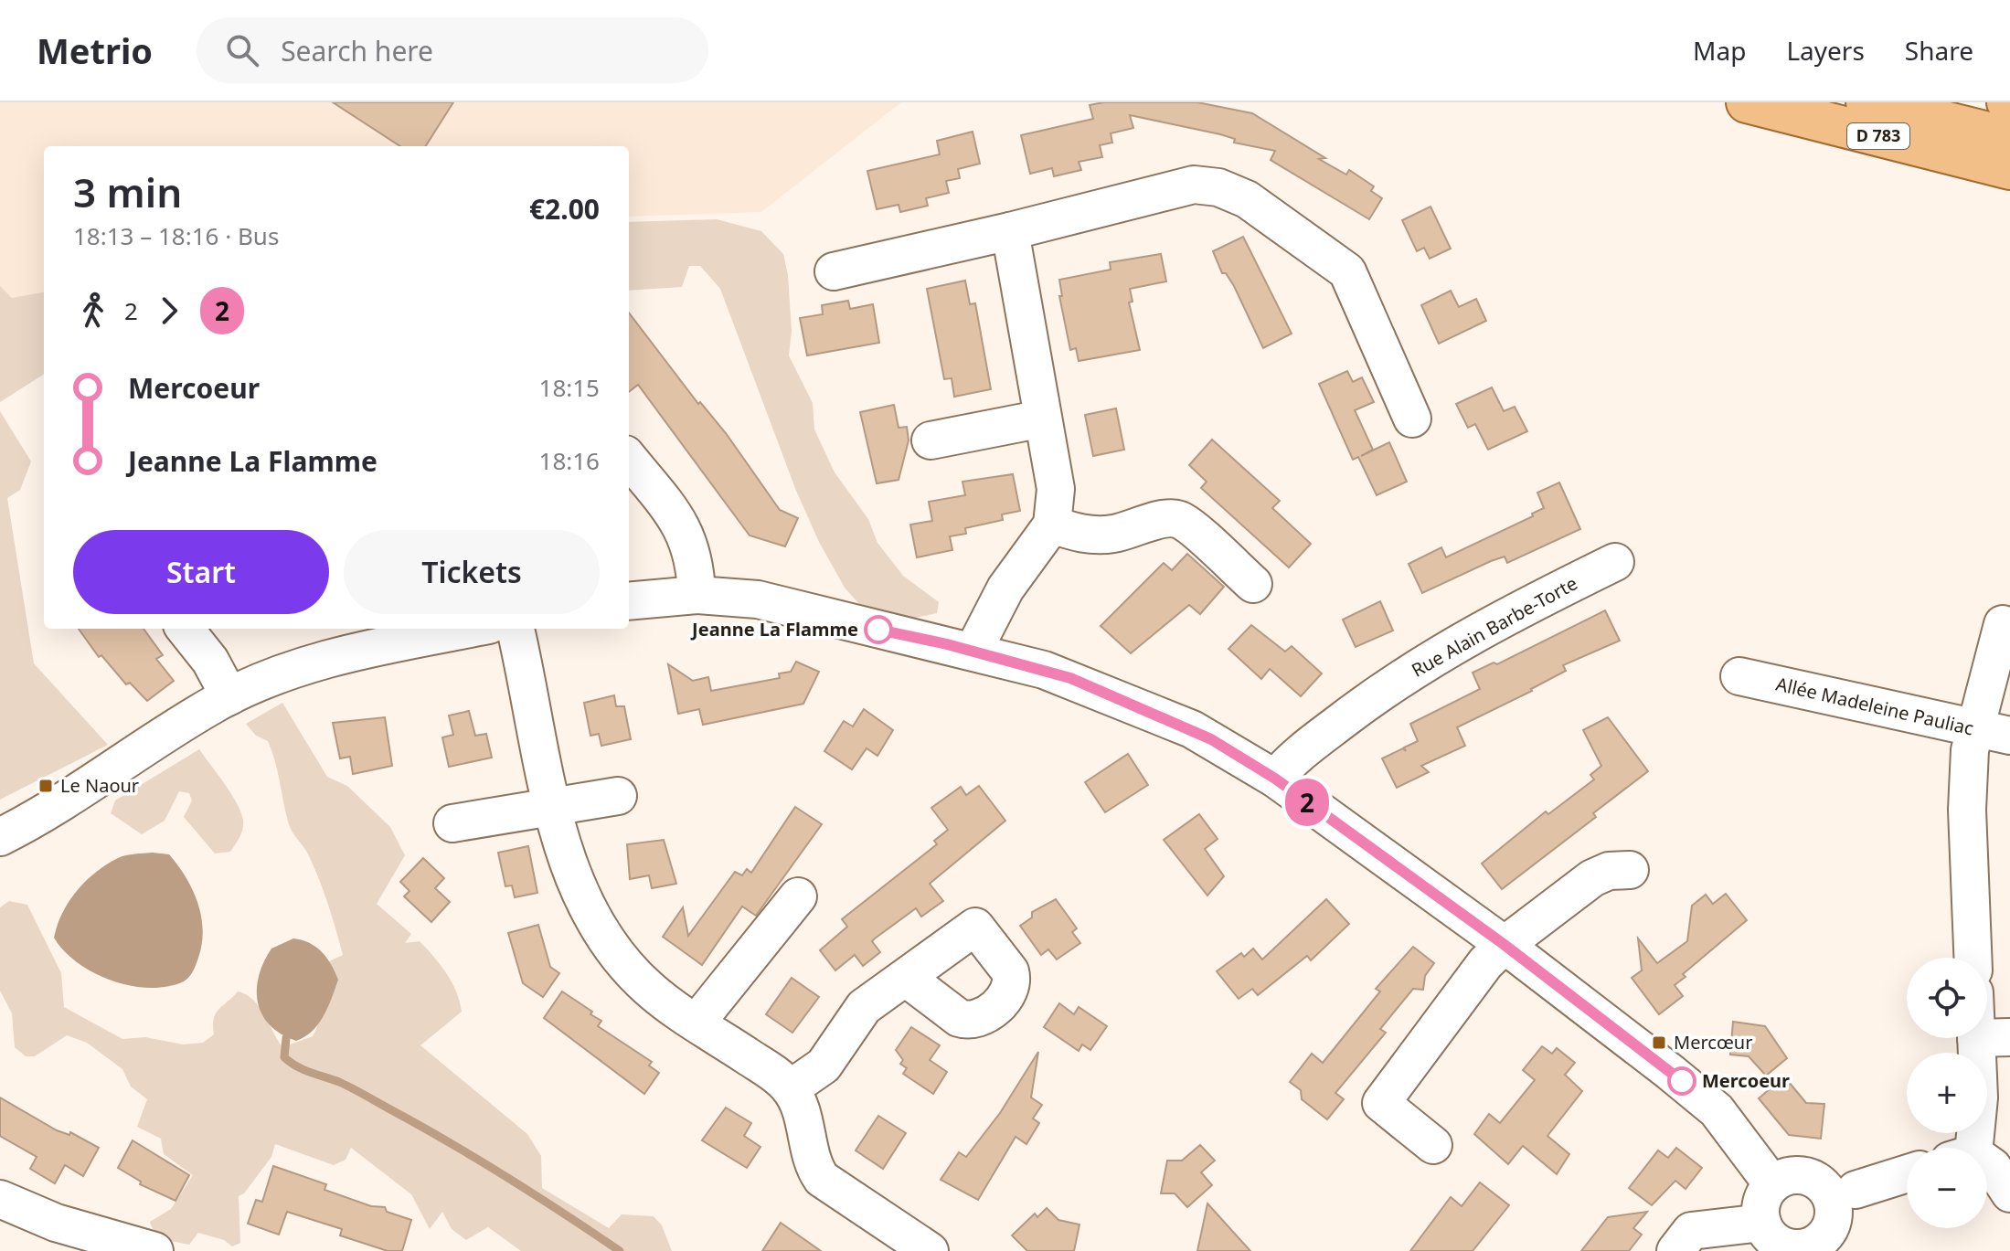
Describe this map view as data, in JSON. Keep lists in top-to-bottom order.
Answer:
{
  "streets": {
    "main road": ["D 783"],
    "street": ["Rue Alain Barbe-Torte", "Allée Madeleine Pauliac"]
  },
  "places": {
    "other": ["Jeanne La Flamme", "Mercoeur"],
    "transit": ["Le Naour", "Mercœur"]
  },
  "lines": ["bus line 2"],
  "page": {
    "header": "Metrio",
    "search": "Search here",
    "nav": ["Map", "Layers", "Share"],
    "on_map": "2",
    "heading": ["3 min", "18:13 – 18:16 · Bus", "€2.00"],
    "legs": ["2", "2"],
    "list": [
      {
        "name": "Mercoeur",
        "value": "18:15"
      },
      {
        "name": "Jeanne La Flamme",
        "value": "18:16"
      }
    ],
    "buttons": ["Start", "Tickets"],
    "map_buttons": ["+", "−"]
  }
}
